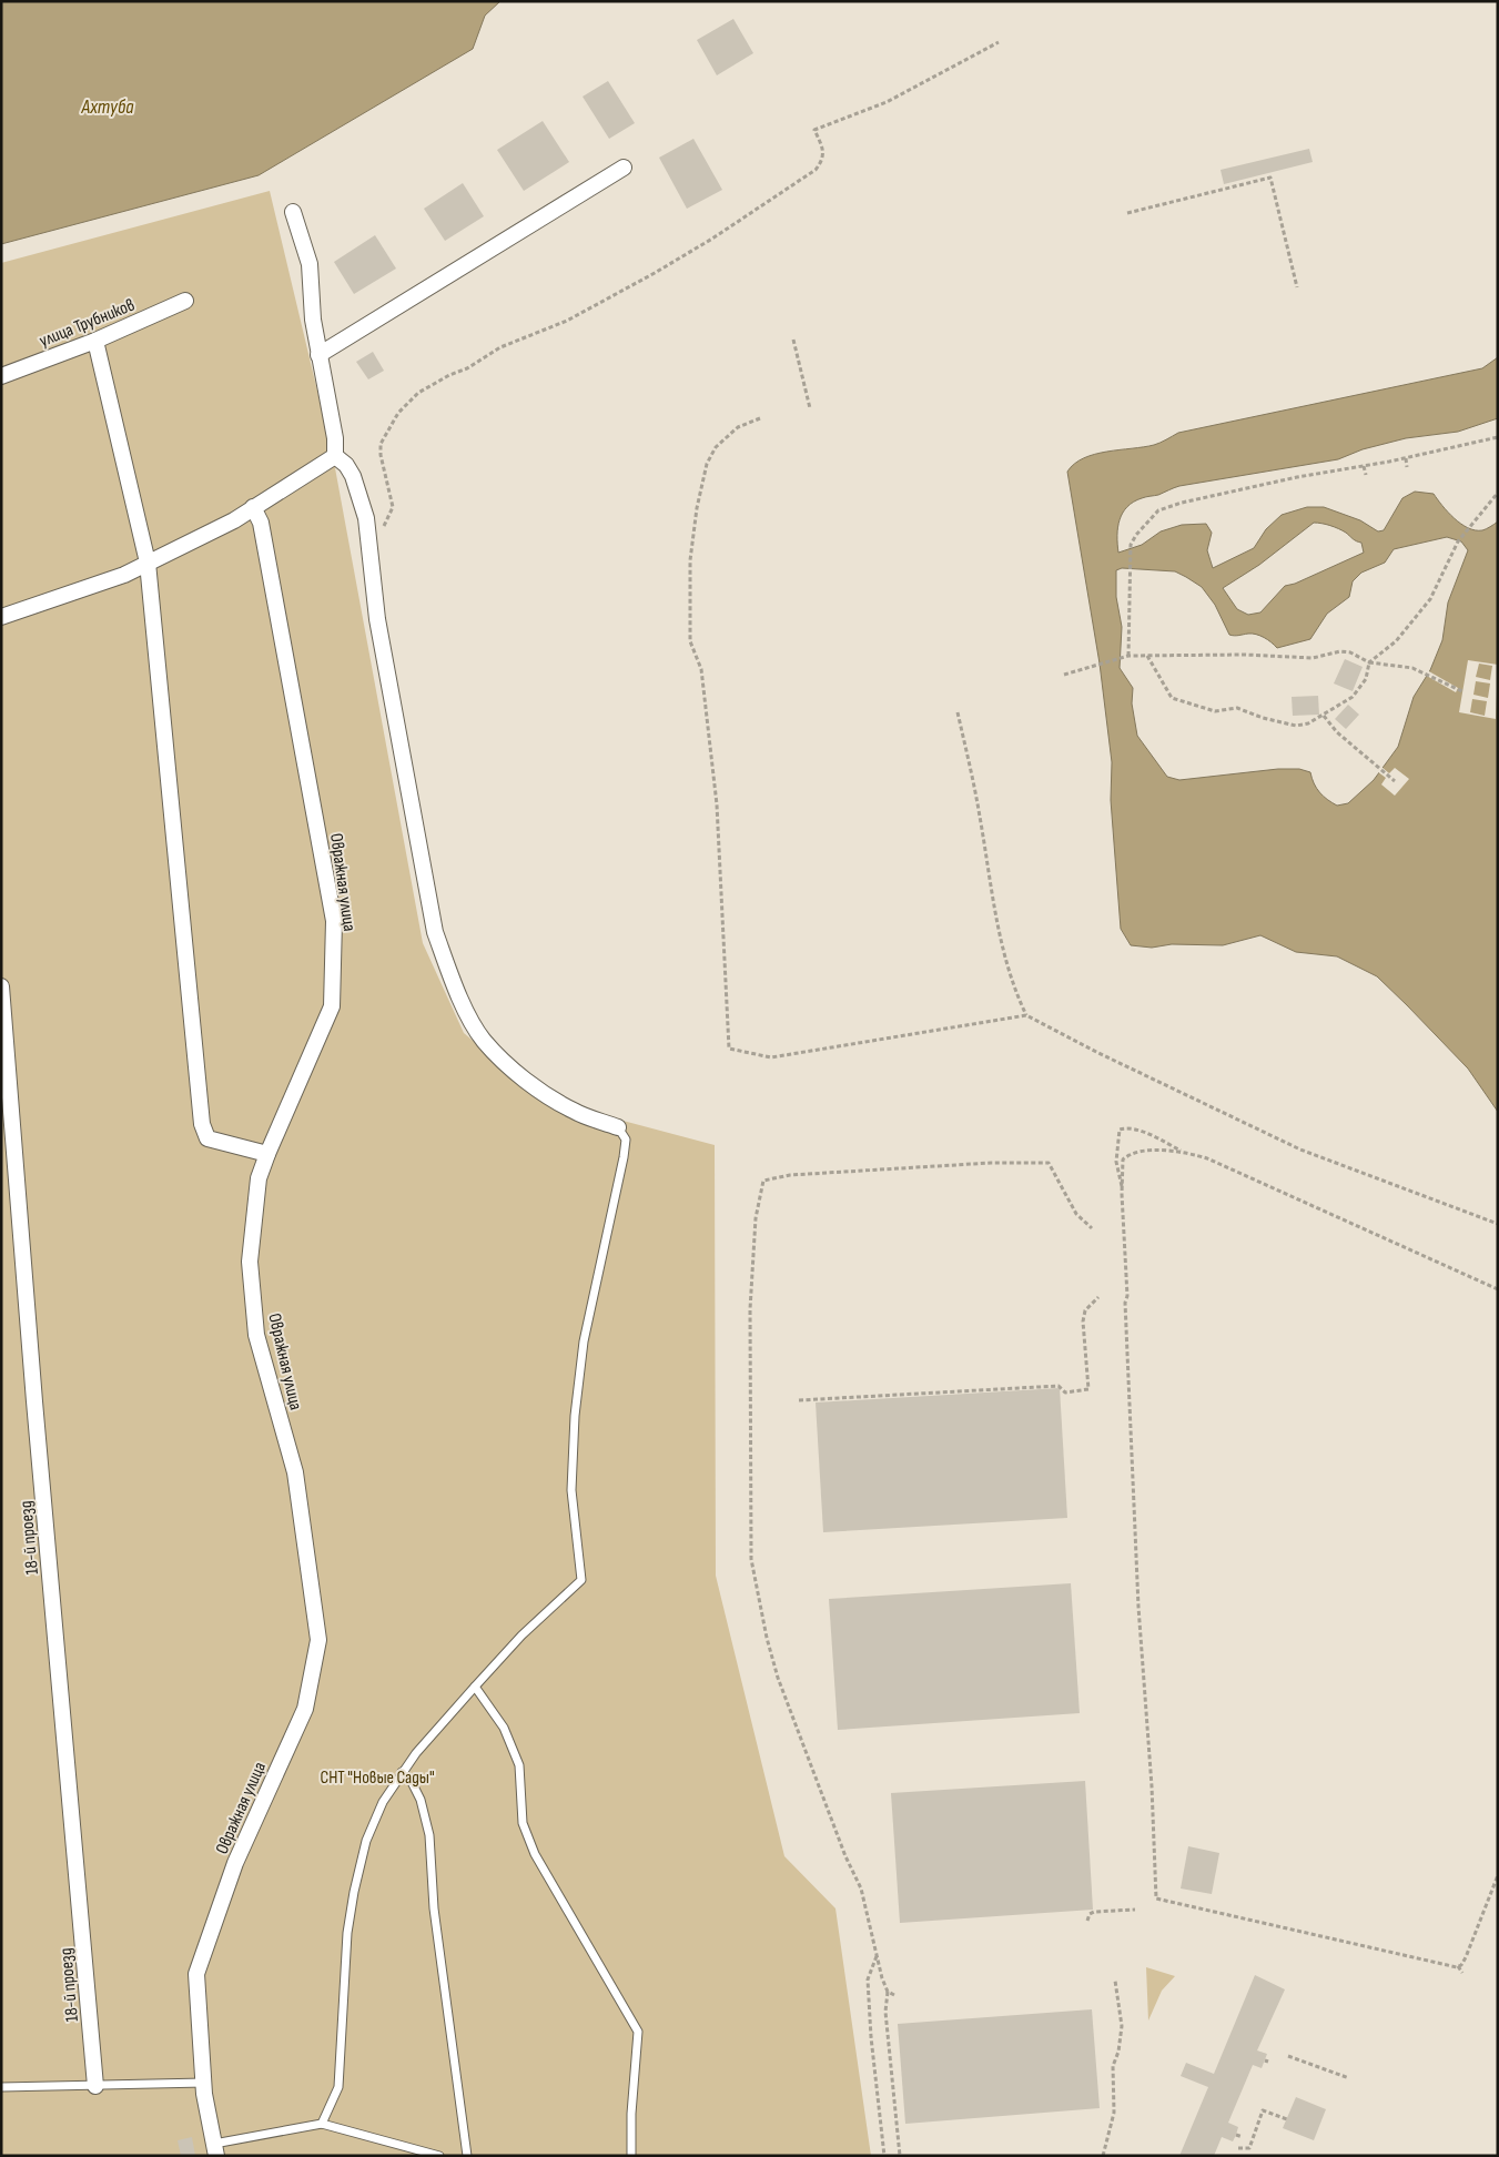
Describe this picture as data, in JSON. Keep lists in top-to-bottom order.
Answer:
{
  "streets": {
    "street": ["улица Трубников", "Овражная улица", "18-й проезд"]
  },
  "water": ["Ахтуба"],
  "parks": ["СНТ \"Новые Сады\""]
}
